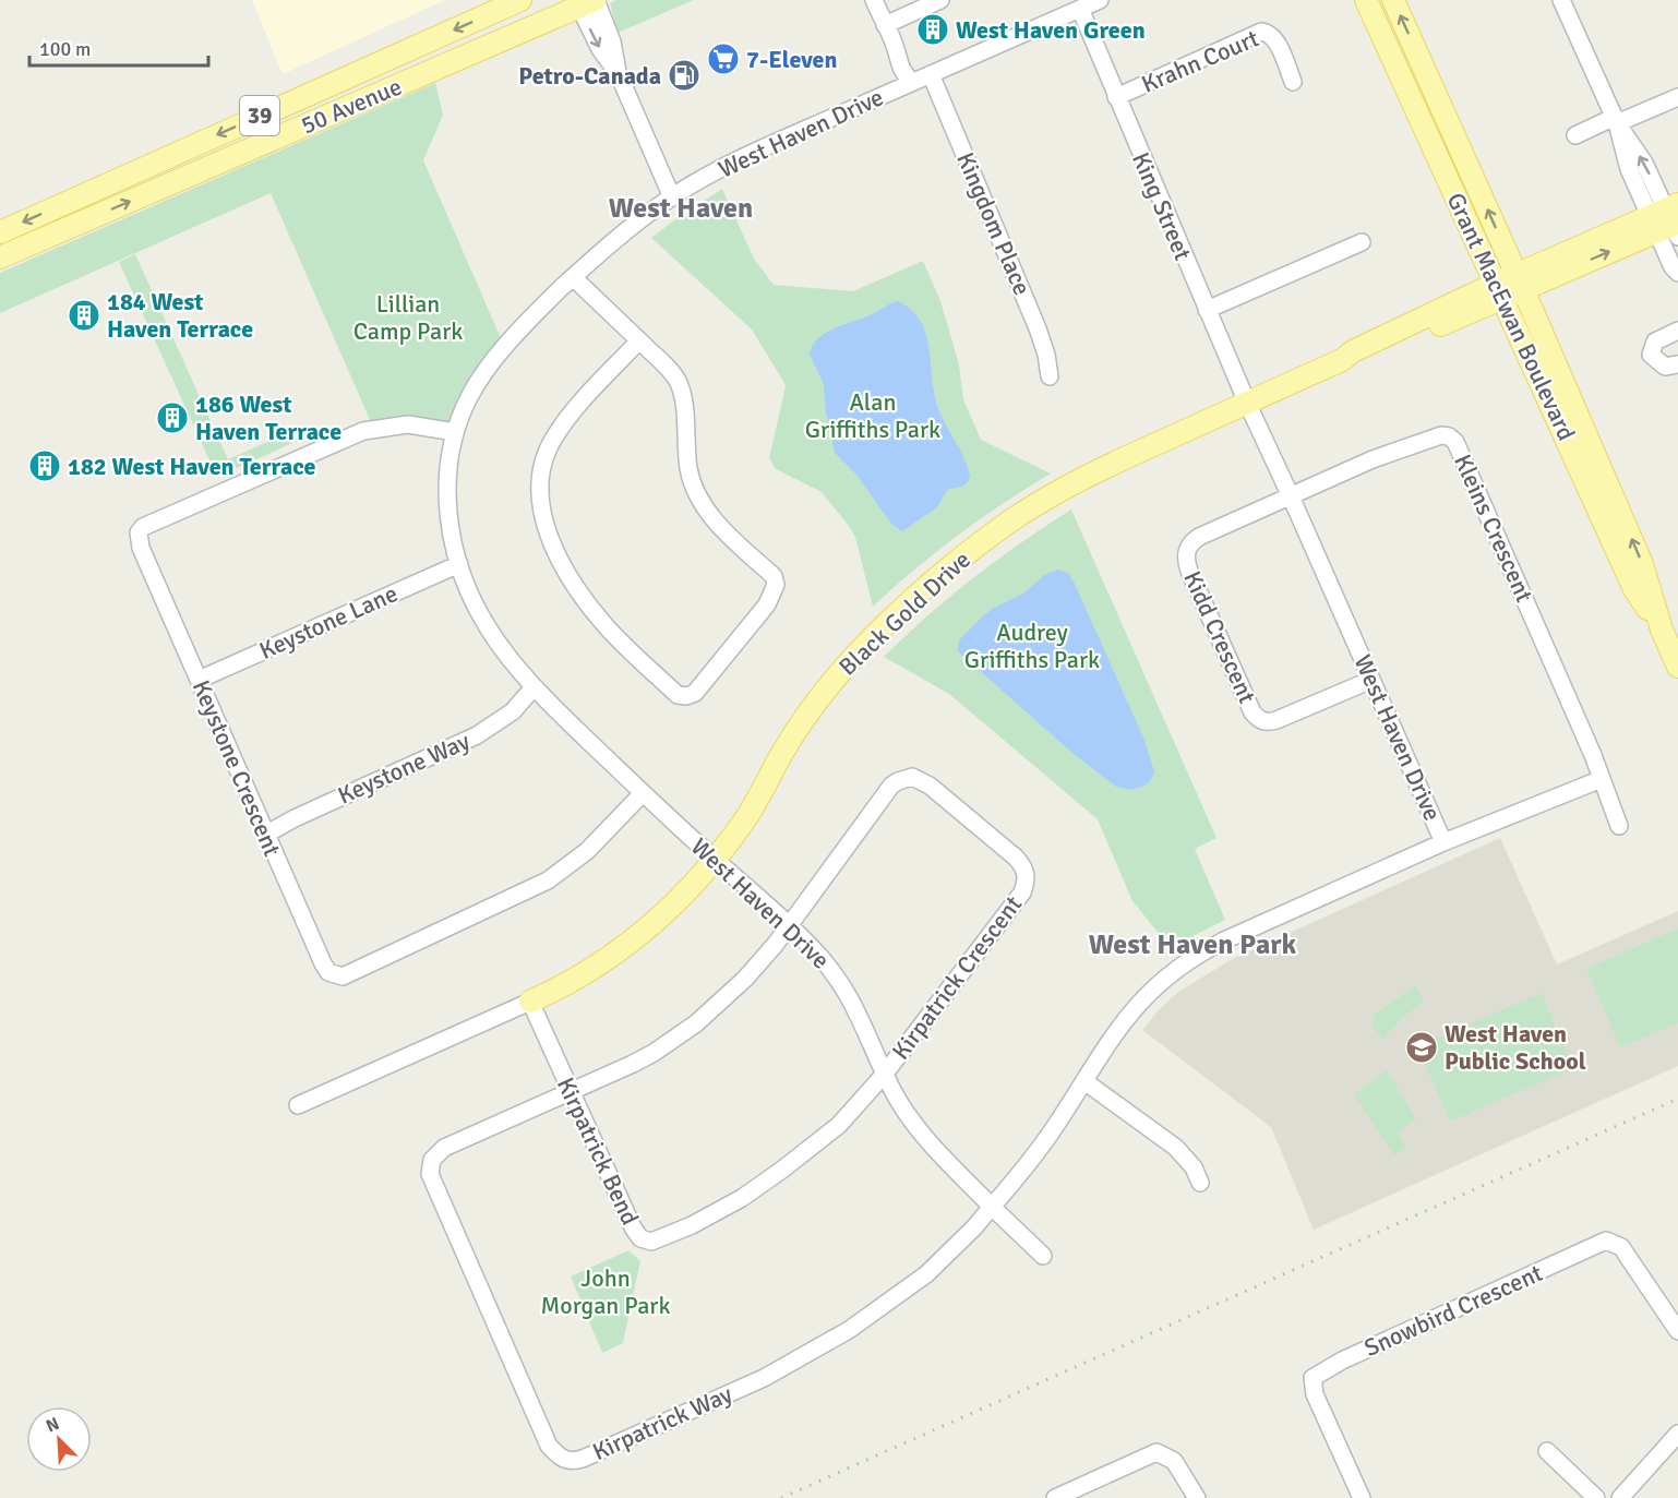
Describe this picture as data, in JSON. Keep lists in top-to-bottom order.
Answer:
{
  "streets": {
    "main road": [
      "50 Avenue",
      "39",
      "Grant MacEwan Boulevard",
      "Black Gold Drive"
    ],
    "street": [
      "Krahn Court",
      "West Haven Drive",
      "King Street",
      "Kingdom Place",
      "Kleins Crescent",
      "Keystone Lane",
      "Kidd Crescent",
      "Keystone Crescent",
      "Keystone Way",
      "Kirpatrick Crescent",
      "Kirpatrick Bend",
      "Snowbird Crescent",
      "Kirpatrick Way"
    ]
  },
  "crossings": [
    ["Krahn Court", "King Street"],
    ["West Haven Drive", "King Street"],
    ["West Haven Drive", "Kingdom Place"],
    ["West Haven Drive", "Kleins Crescent"],
    ["West Haven Drive", "Black Gold Drive"],
    ["West Haven Drive", "Keystone Lane"],
    ["West Haven Drive", "Kidd Crescent"],
    ["West Haven Drive", "Keystone Crescent"],
    ["West Haven Drive", "Keystone Way"],
    ["West Haven Drive", "Kirpatrick Crescent"],
    ["West Haven Drive", "Kirpatrick Bend"],
    ["West Haven Drive", "Kirpatrick Way"],
    ["King Street", "Black Gold Drive"],
    ["Grant MacEwan Boulevard", "Black Gold Drive"],
    ["Kleins Crescent", "Kidd Crescent"],
    ["Black Gold Drive", "Kirpatrick Bend"],
    ["Keystone Lane", "Keystone Crescent"],
    ["Keystone Crescent", "Keystone Way"],
    ["Kirpatrick Crescent", "Kirpatrick Bend"],
    ["Kirpatrick Crescent", "Kirpatrick Way"],
    ["Kirpatrick Bend", "Kirpatrick Way"]
  ],
  "districts": ["West Haven", "West Haven Park"],
  "parks": [
    "Lillian Camp Park",
    "Alan Griffiths Park",
    "Audrey Griffiths Park",
    "John Morgan Park"
  ],
  "places": {
    "building": [
      "West Haven Green",
      "184 West Haven Terrace",
      "186 West Haven Terrace",
      "182 West Haven Terrace"
    ],
    "supermarket": ["7-Eleven"],
    "fuel station": ["Petro-Canada"],
    "school or university": ["West Haven Public School"]
  },
  "scale_bar": "100 m",
  "north": "top left"
}
